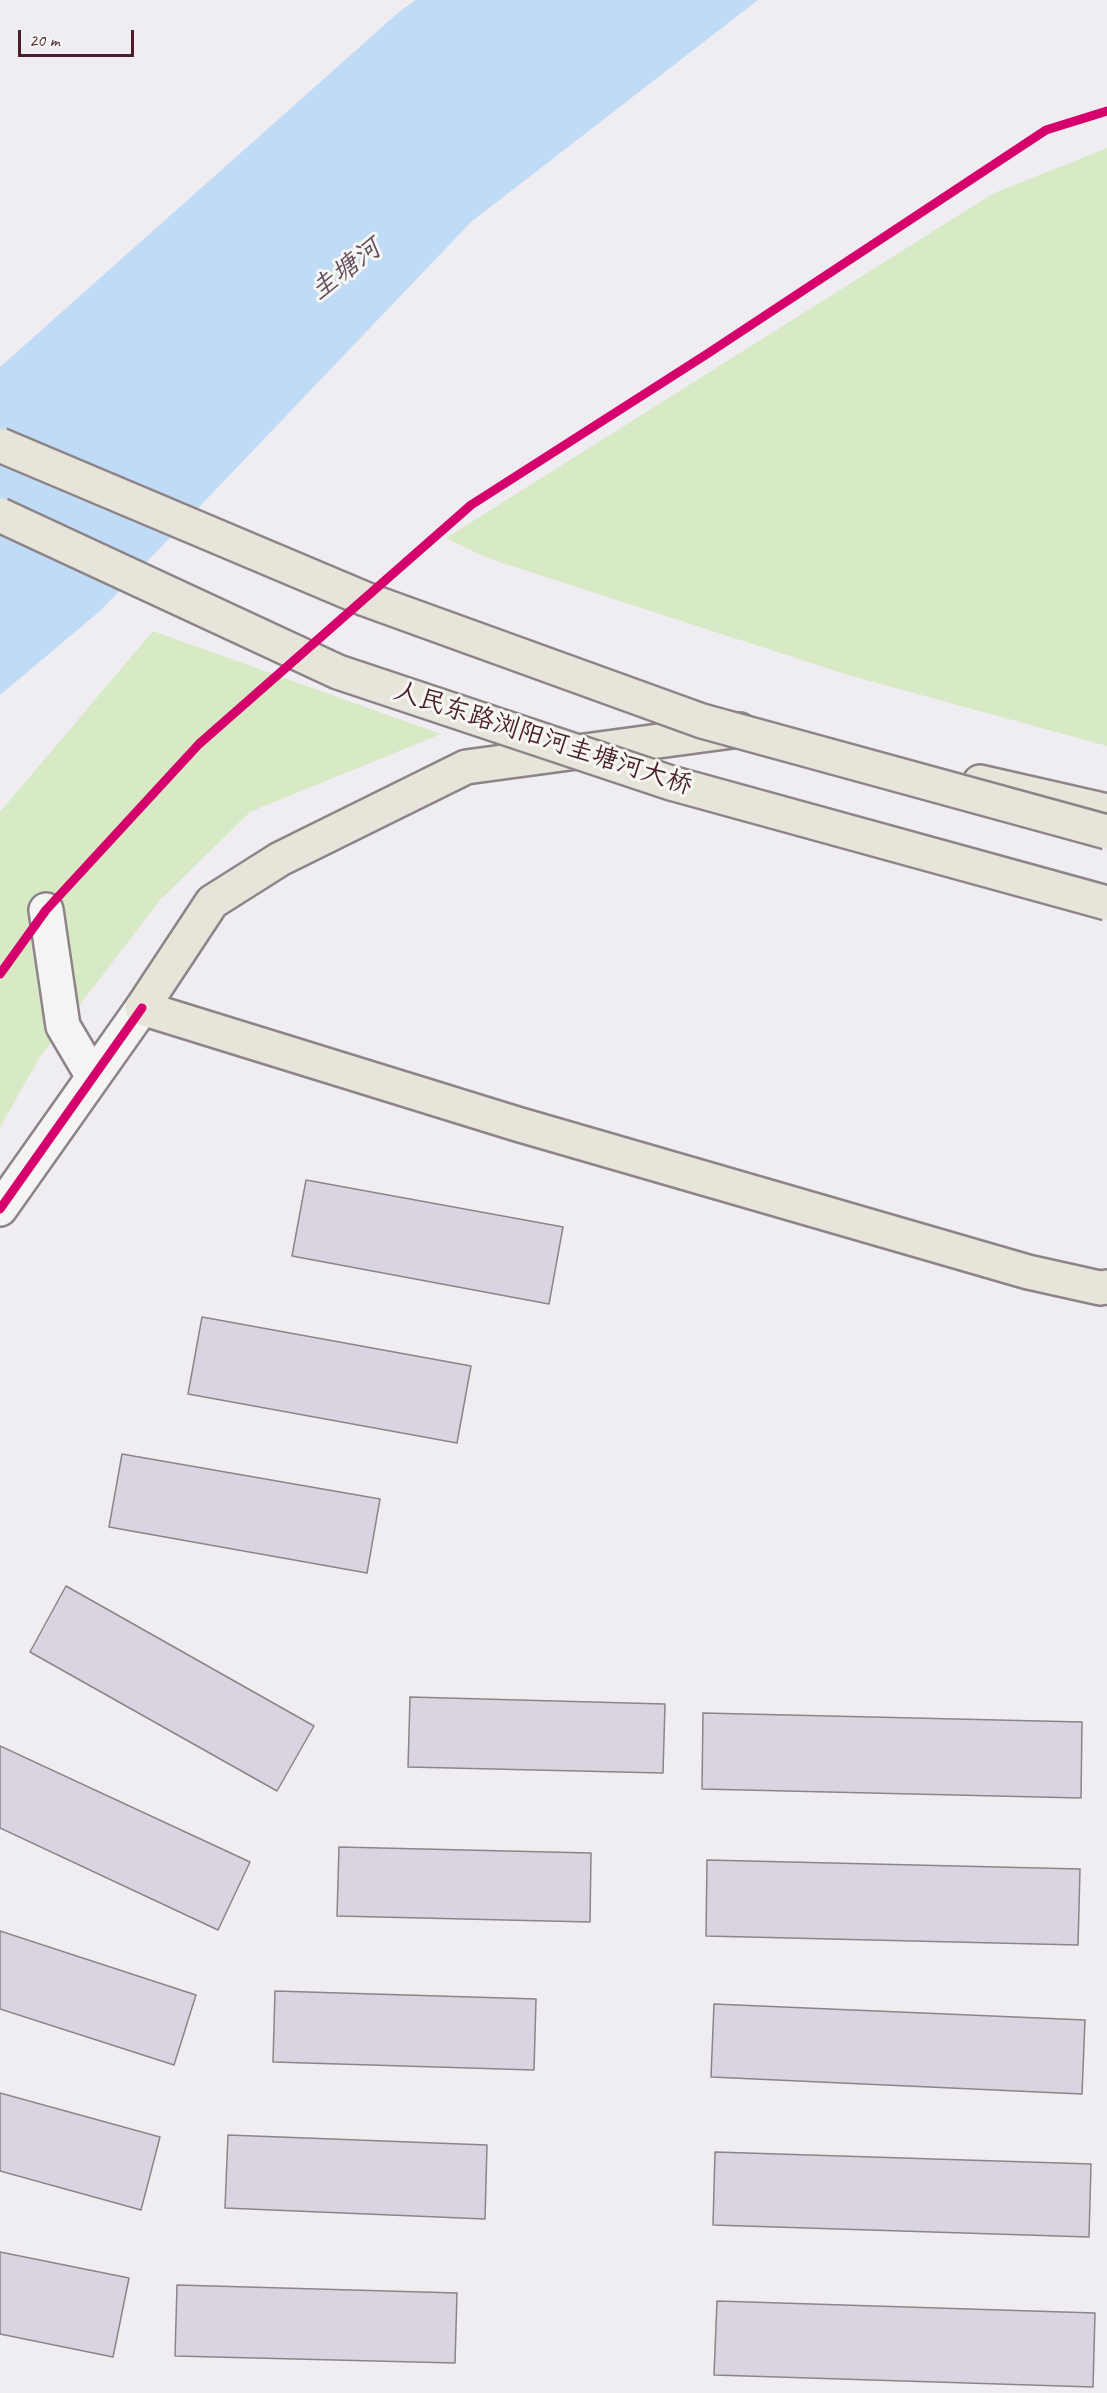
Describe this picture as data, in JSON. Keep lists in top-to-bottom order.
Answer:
{
  "streets": {
    "main road": ["人民东路浏阳河圭塘河大桥"]
  },
  "water": ["圭塘河"],
  "scale_bar": "20 m"
}
